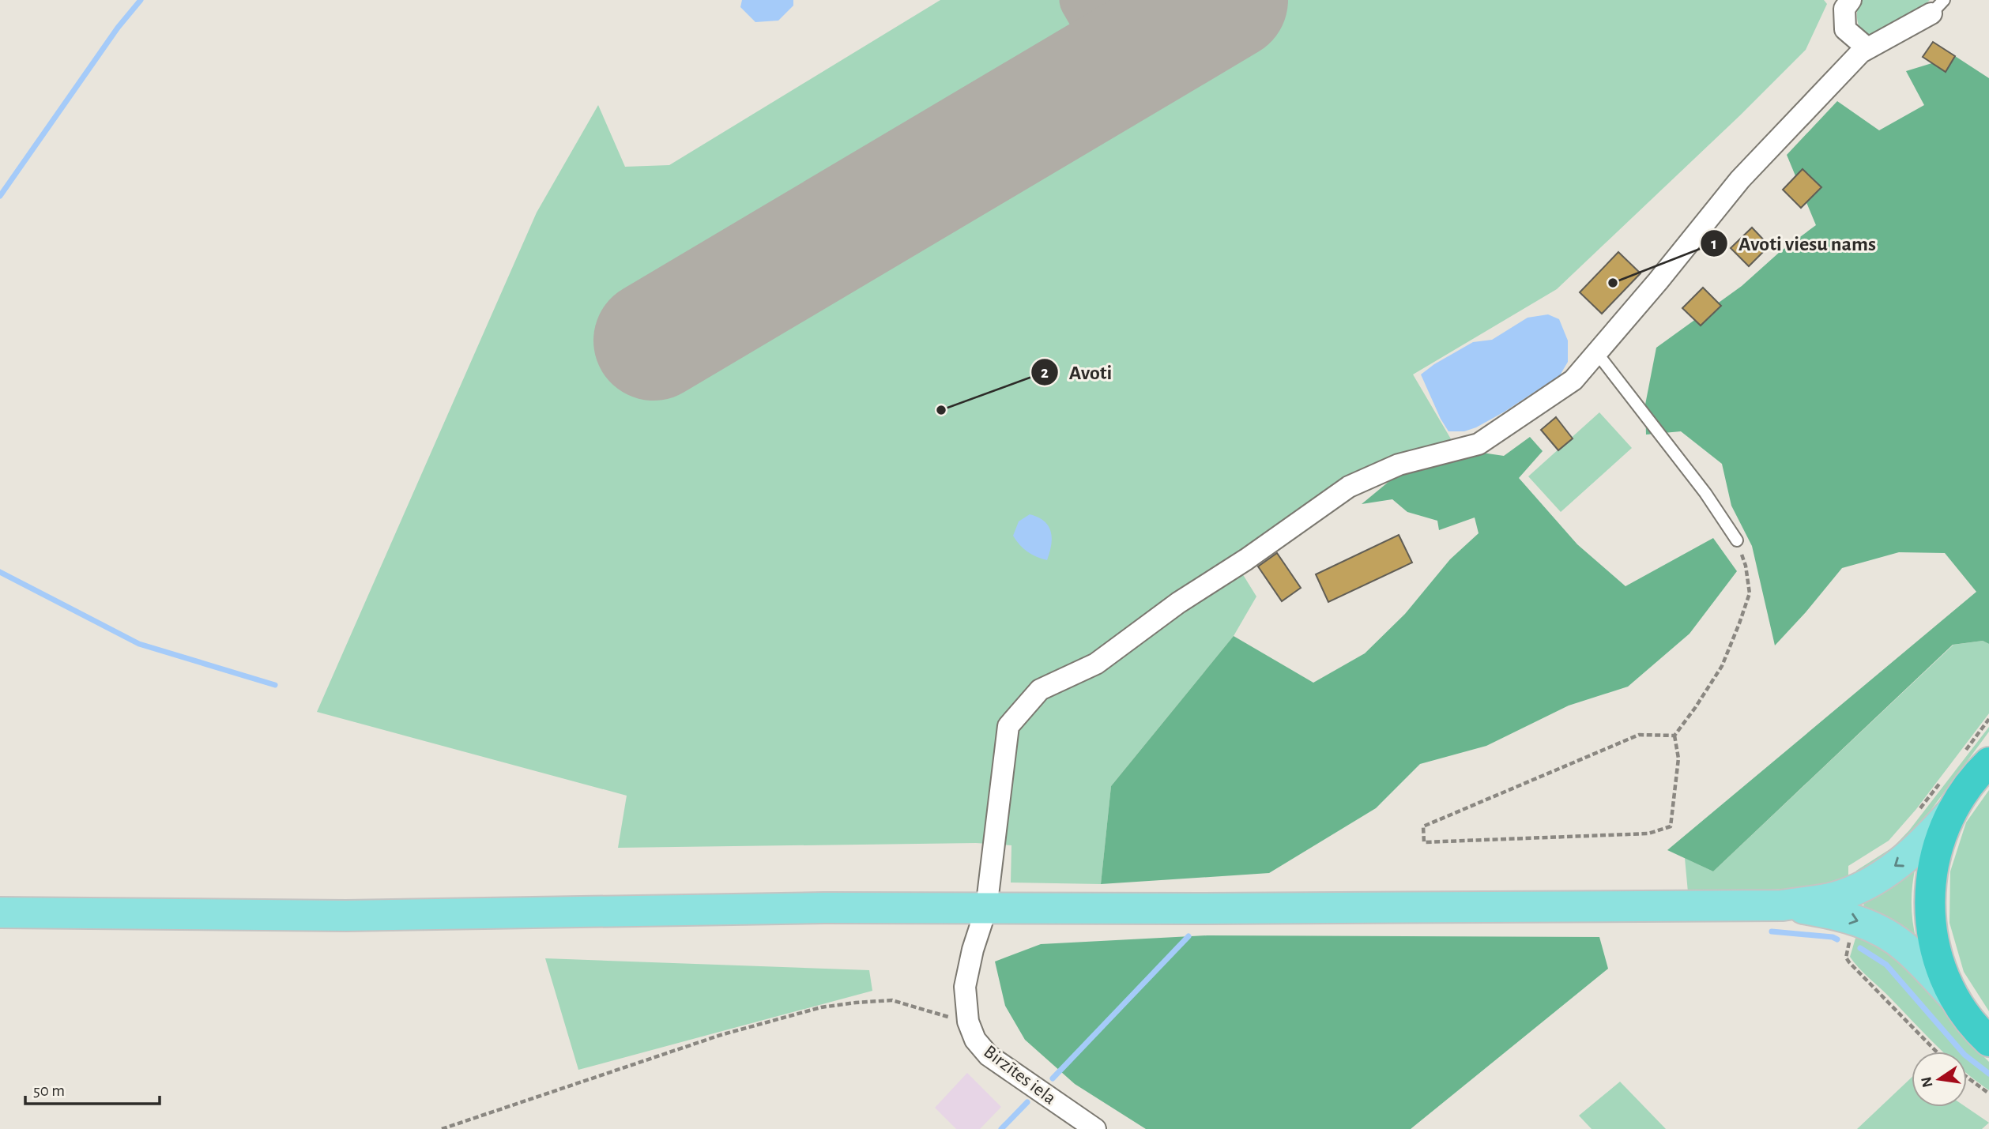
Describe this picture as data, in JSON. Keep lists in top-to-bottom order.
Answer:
{
  "streets": {
    "street": ["Birzītes iela"]
  },
  "places": ["Avoti viesu nams", "Avoti"],
  "scale_bar": "50 m",
  "north": "left"
}
